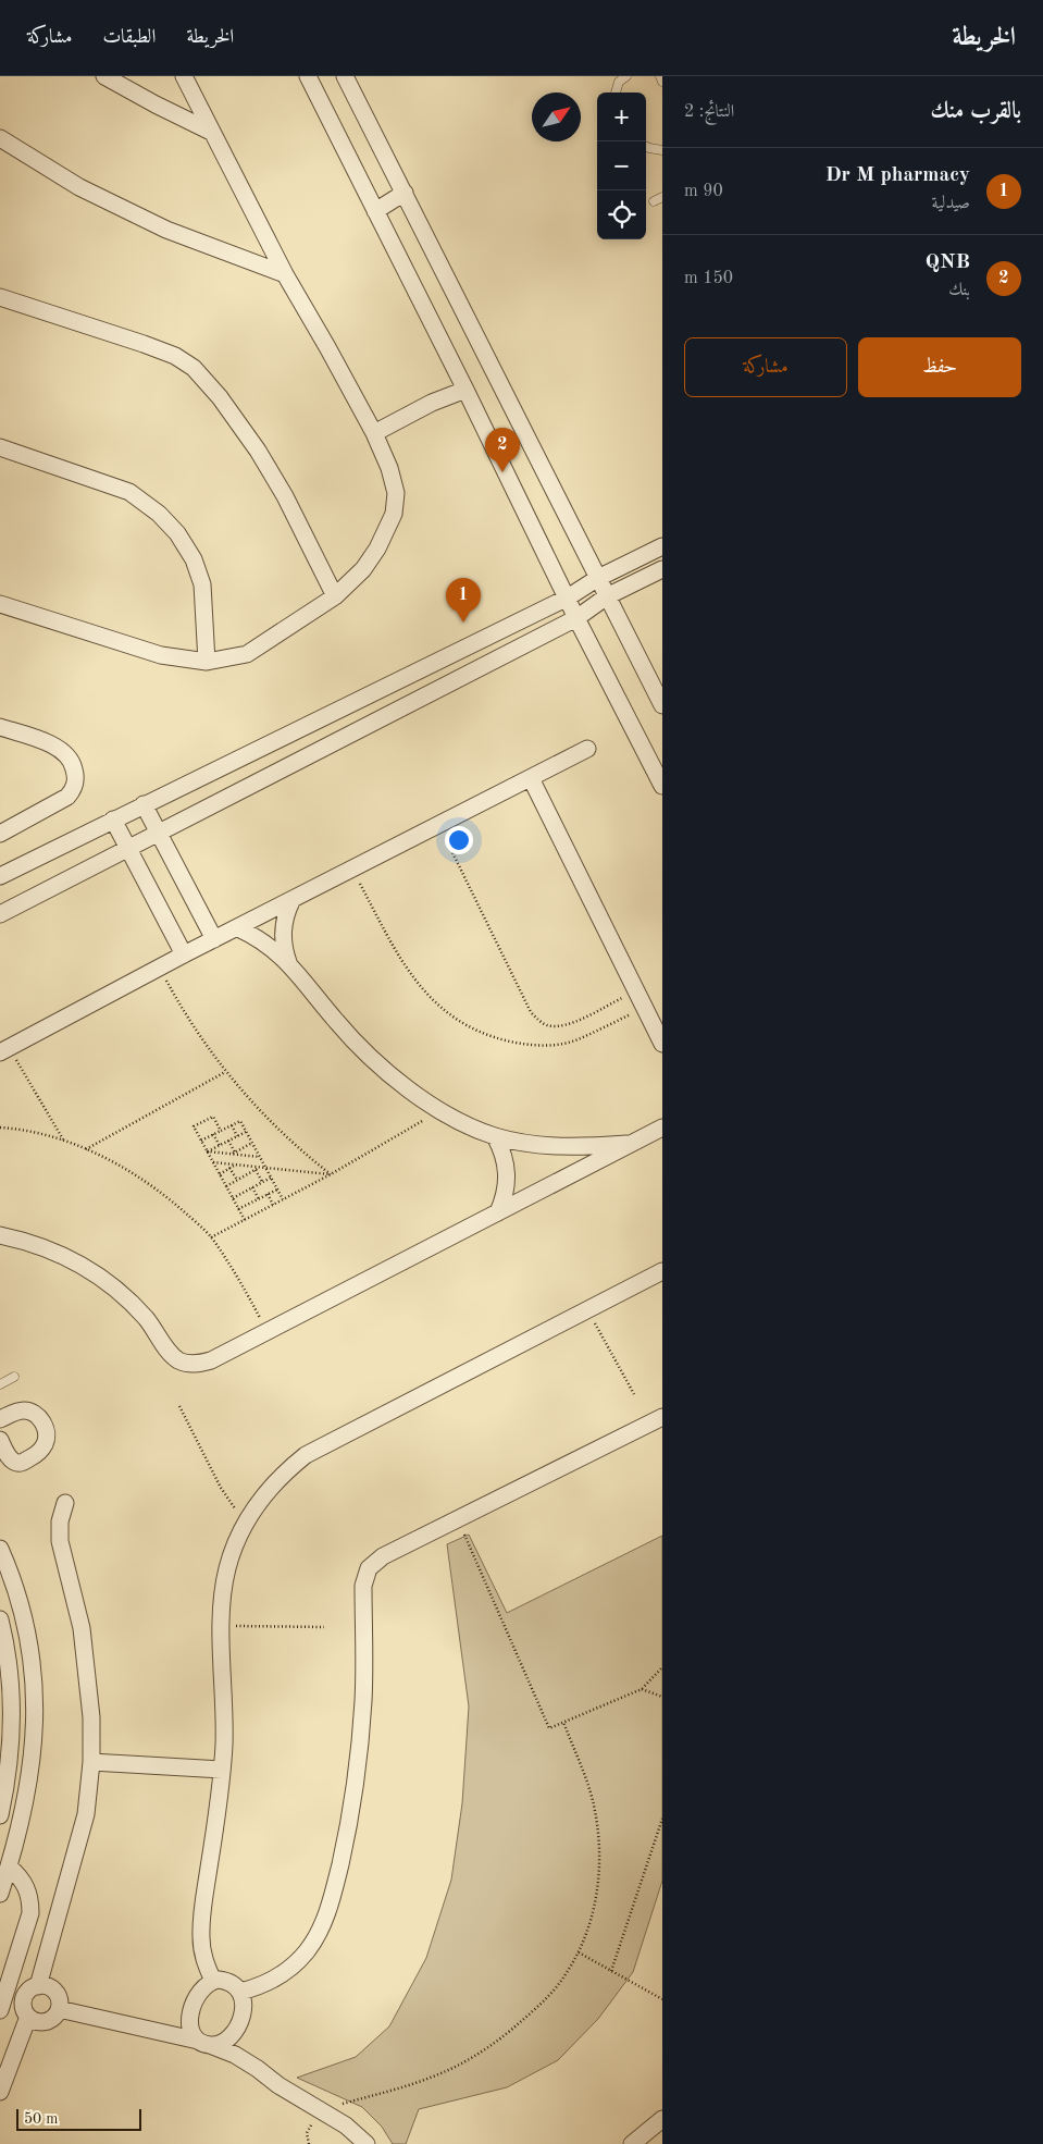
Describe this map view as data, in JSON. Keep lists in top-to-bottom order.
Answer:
{
  "scale_bar": "50 m",
  "north": "top right",
  "page": {
    "header": "الخريطة",
    "nav": ["الخريطة", "الطبقات", "مشاركة"],
    "heading": ["بالقرب منك", "النتائج: 2"],
    "map_buttons": ["+", "−"],
    "list": [
      {
        "mark": "1",
        "name": "Dr M pharmacy",
        "note": "صيدلية",
        "value": "90 m"
      },
      {
        "mark": "2",
        "name": "QNB",
        "note": "بنك",
        "value": "150 m"
      }
    ],
    "buttons": ["حفظ", "مشاركة"],
    "pins": ["2", "1"],
    "scale": "50 m"
  }
}
